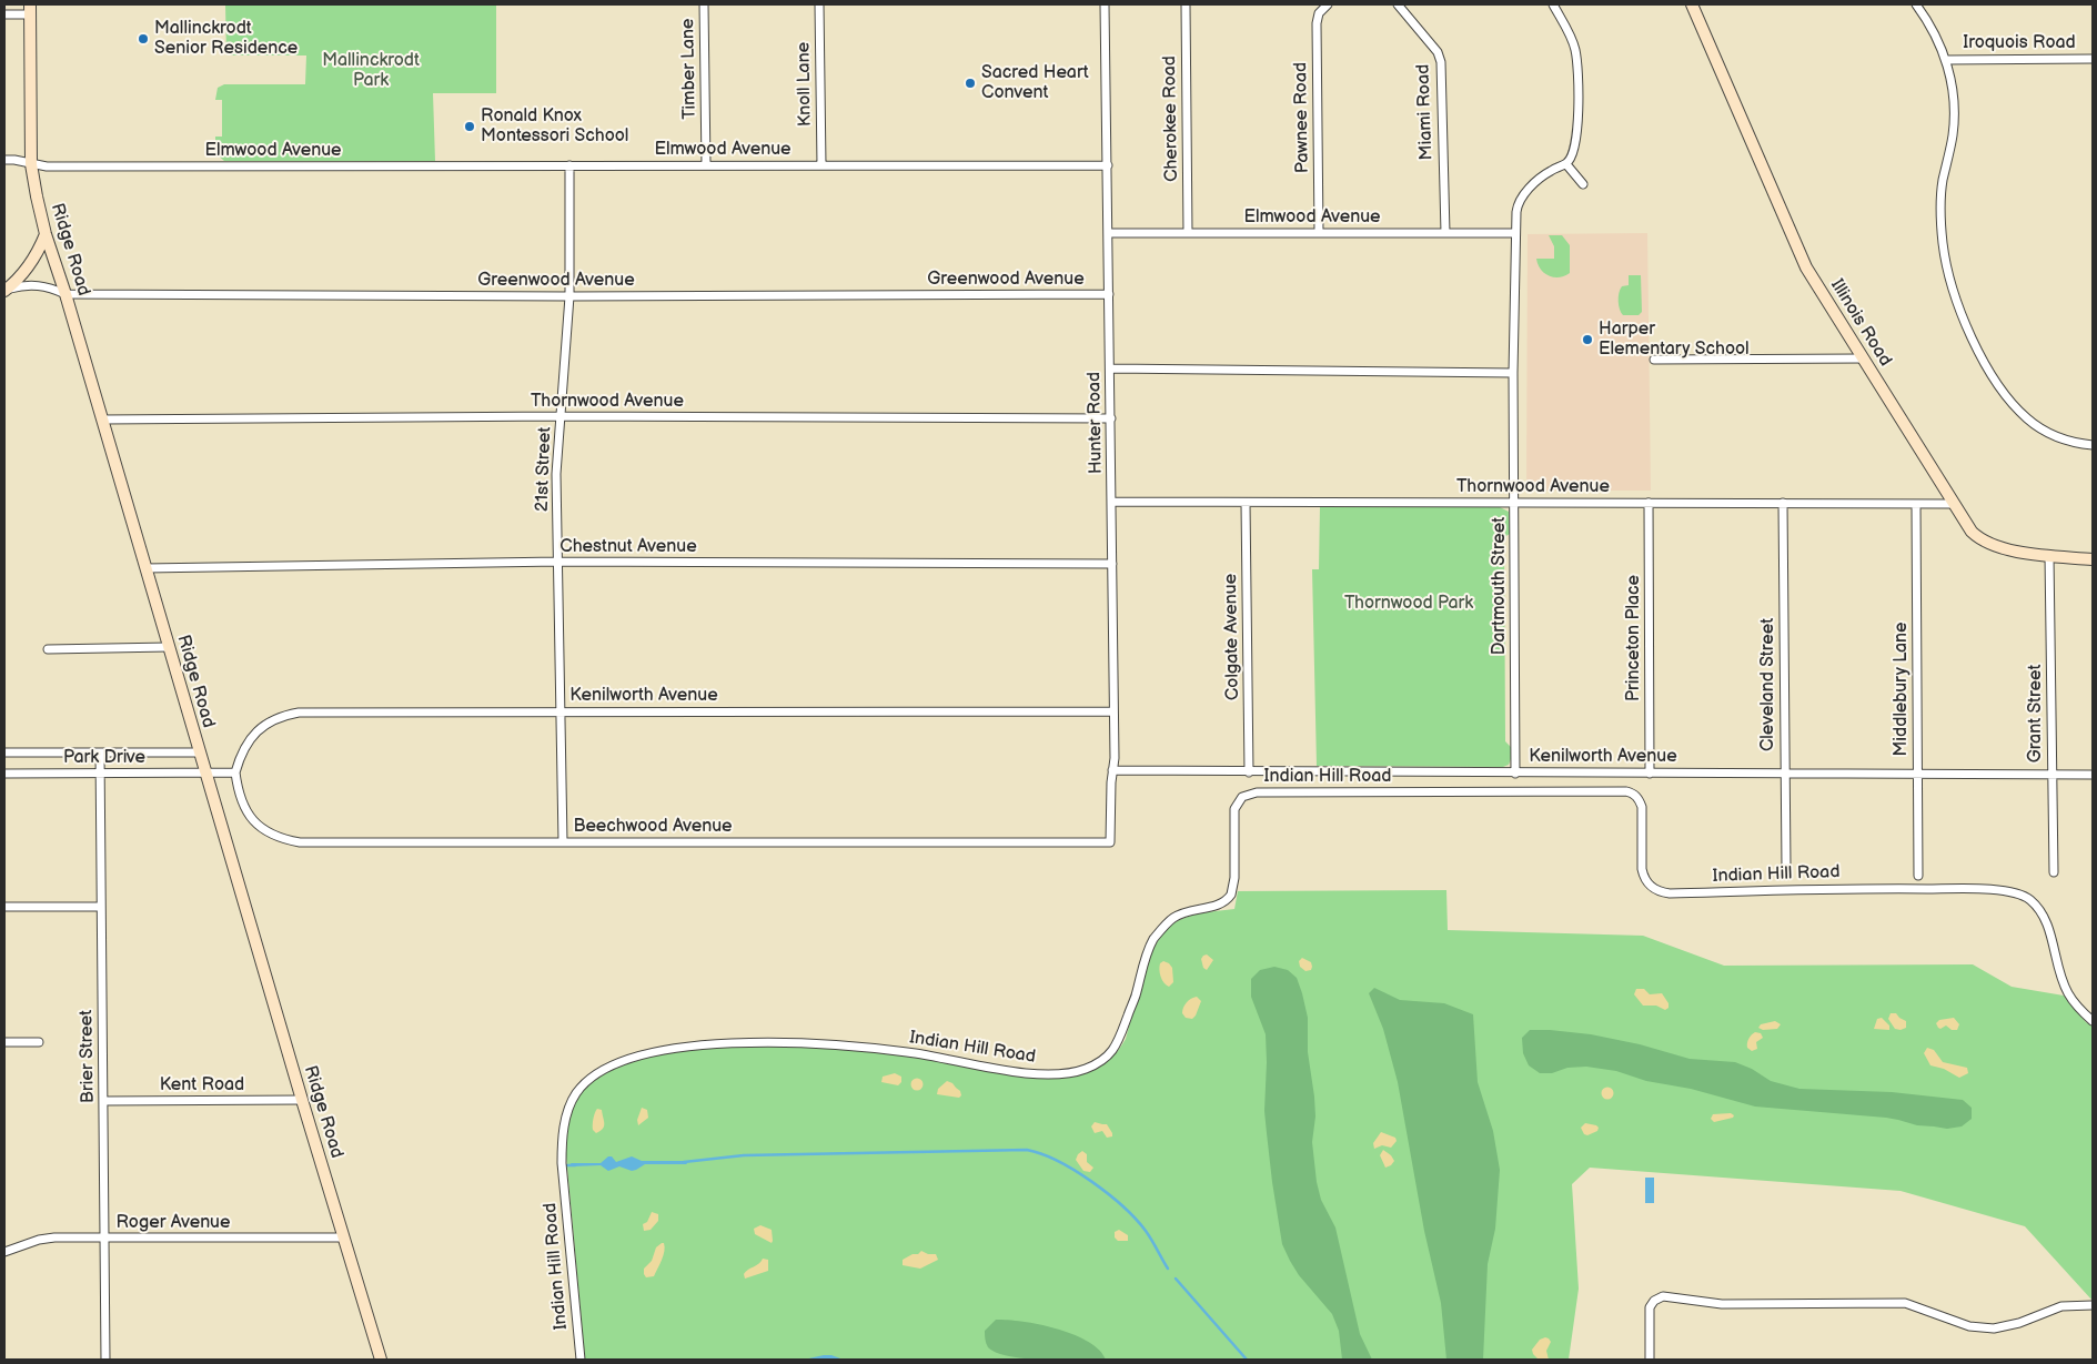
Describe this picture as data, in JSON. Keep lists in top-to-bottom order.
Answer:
{
  "streets": {
    "street": [
      "Iroquois Road",
      "Timber Lane",
      "Knoll Lane",
      "Miami Road",
      "Pawnee Road",
      "Cherokee Road",
      "Elmwood Avenue",
      "Ridge Road",
      "Greenwood Avenue",
      "Illinois Road",
      "Thornwood Avenue",
      "Hunter Road",
      "21st Street",
      "Chestnut Avenue",
      "Dartmouth Street",
      "Colgate Avenue",
      "Princeton Place",
      "Cleveland Street",
      "Middlebury Lane",
      "Kenilworth Avenue",
      "Grant Street",
      "Park Drive",
      "Indian Hill Road",
      "Beechwood Avenue",
      "Brier Street",
      "Kent Road",
      "Roger Avenue"
    ]
  },
  "crossings": [
    ["Timber Lane", "Elmwood Avenue"],
    ["Knoll Lane", "Elmwood Avenue"],
    ["Miami Road", "Elmwood Avenue"],
    ["Pawnee Road", "Elmwood Avenue"],
    ["Cherokee Road", "Elmwood Avenue"],
    ["Elmwood Avenue", "Ridge Road"],
    ["Elmwood Avenue", "Hunter Road"],
    ["Elmwood Avenue", "21st Street"],
    ["Elmwood Avenue", "Dartmouth Street"],
    ["Ridge Road", "Greenwood Avenue"],
    ["Ridge Road", "Thornwood Avenue"],
    ["Ridge Road", "Chestnut Avenue"],
    ["Ridge Road", "Park Drive"],
    ["Ridge Road", "Kent Road"],
    ["Ridge Road", "Roger Avenue"],
    ["Greenwood Avenue", "Hunter Road"],
    ["Greenwood Avenue", "21st Street"],
    ["Illinois Road", "Thornwood Avenue"],
    ["Illinois Road", "Grant Street"],
    ["Thornwood Avenue", "Hunter Road"],
    ["Thornwood Avenue", "21st Street"],
    ["Thornwood Avenue", "Dartmouth Street"],
    ["Thornwood Avenue", "Colgate Avenue"],
    ["Thornwood Avenue", "Princeton Place"],
    ["Thornwood Avenue", "Cleveland Street"],
    ["Thornwood Avenue", "Middlebury Lane"],
    ["Hunter Road", "Chestnut Avenue"],
    ["Hunter Road", "Kenilworth Avenue"],
    ["Hunter Road", "Beechwood Avenue"],
    ["21st Street", "Chestnut Avenue"],
    ["21st Street", "Kenilworth Avenue"],
    ["21st Street", "Beechwood Avenue"],
    ["Dartmouth Street", "Kenilworth Avenue"],
    ["Colgate Avenue", "Kenilworth Avenue"],
    ["Princeton Place", "Kenilworth Avenue"],
    ["Cleveland Street", "Kenilworth Avenue"],
    ["Middlebury Lane", "Kenilworth Avenue"],
    ["Kenilworth Avenue", "Grant Street"],
    ["Kenilworth Avenue", "Beechwood Avenue"],
    ["Park Drive", "Brier Street"],
    ["Brier Street", "Kent Road"],
    ["Brier Street", "Roger Avenue"]
  ],
  "parks": ["Mallinckrodt Park", "Thornwood Park"],
  "places": [
    "Mallinckrodt Senior Residence",
    "Sacred Heart Convent",
    "Ronald Knox Montessori School",
    "Harper Elementary School"
  ]
}
